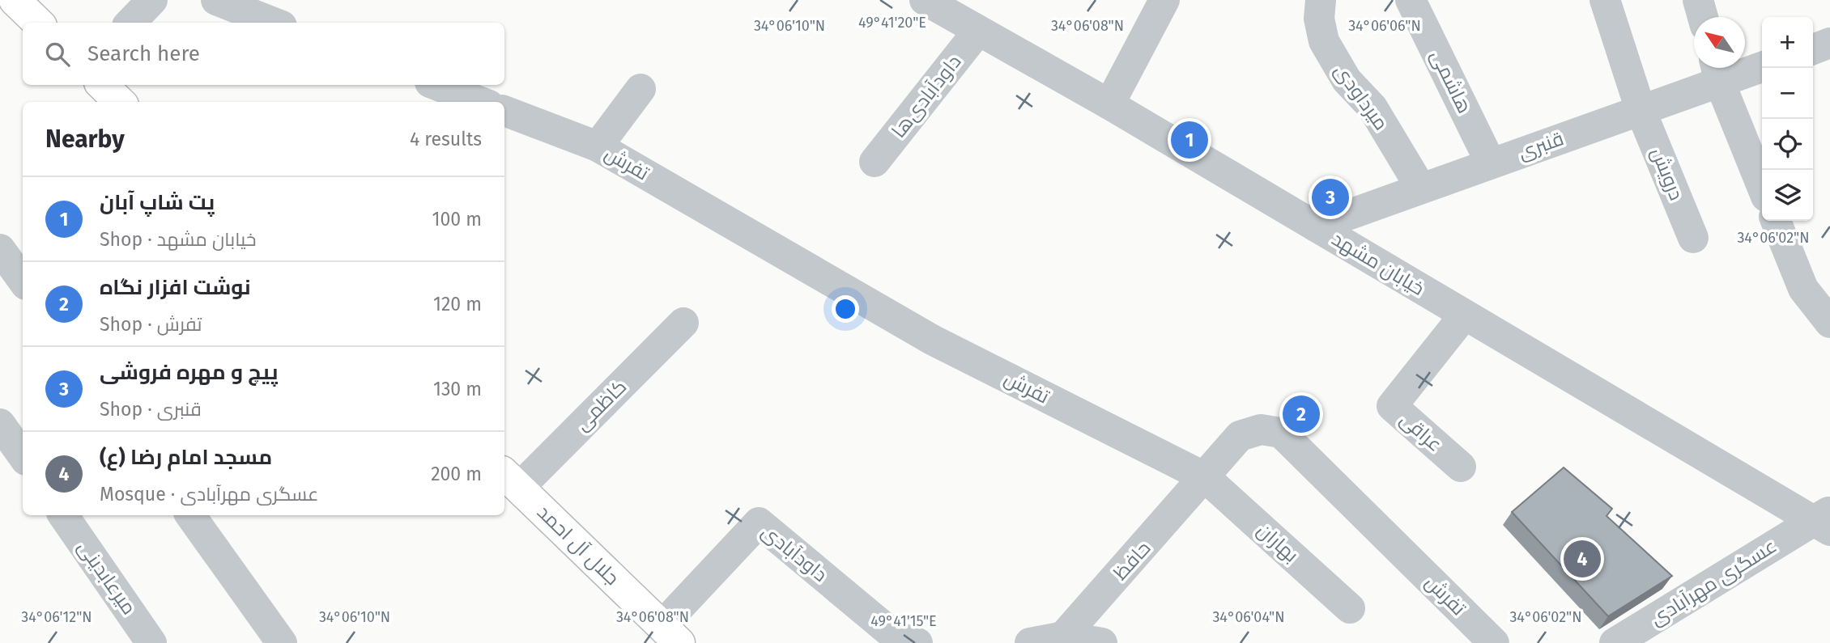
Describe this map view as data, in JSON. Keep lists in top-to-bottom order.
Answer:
{
  "streets": {
    "main road": ["جلال آل احمد"],
    "street": [
      "هاشمی",
      "داودآبادی‌ها",
      "میرداودی",
      "قنبری",
      "تفرش",
      "درویش",
      "خیابان مشهد",
      "کاظمی",
      "عراقی",
      "بهاران",
      "داودآبادی",
      "حافظ",
      "میرعابدینی",
      "عسگری مهرآبادی"
    ]
  },
  "crossings": [
    ["هاشمی", "قنبری"],
    ["داودآبادی‌ها", "خیابان مشهد"],
    ["میرداودی", "قنبری"],
    ["قنبری", "درویش"],
    ["قنبری", "خیابان مشهد"],
    ["تفرش", "بهاران"],
    ["تفرش", "حافظ"],
    ["خیابان مشهد", "عراقی"],
    ["خیابان مشهد", "عسگری مهرآبادی"],
    ["کاظمی", "جلال آل احمد"],
    ["بهاران", "حافظ"],
    ["جلال آل احمد", "داودآبادی"]
  ],
  "north": "top left",
  "page": {
    "map_buttons": ["+", "−"],
    "search": "Search here",
    "heading": ["Nearby", "4 results"],
    "pins": [
      "1",
      "3",
      "2",
      "4"
    ],
    "list": [
      {
        "mark": "1",
        "name": "پت شاپ آبان",
        "note": "Shop · خیابان مشهد",
        "value": "100 m"
      },
      {
        "mark": "2",
        "name": "نوشت افزار نگاه",
        "note": "Shop · تفرش",
        "value": "120 m"
      },
      {
        "mark": "3",
        "name": "پیچ و مهره فروشی",
        "note": "Shop · قنبری",
        "value": "130 m"
      },
      {
        "mark": "4",
        "name": "مسجد امام رضا (ع)",
        "note": "Mosque · عسگری مهرآبادی",
        "value": "200 m"
      }
    ]
  },
  "coordinates": [
    "49°41'20\"E",
    "34°06'10\"N",
    "34°06'08\"N",
    "34°06'06\"N",
    "34°06'02\"N",
    "34°06'12\"N",
    "34°06'04\"N",
    "49°41'15\"E"
  ]
}
